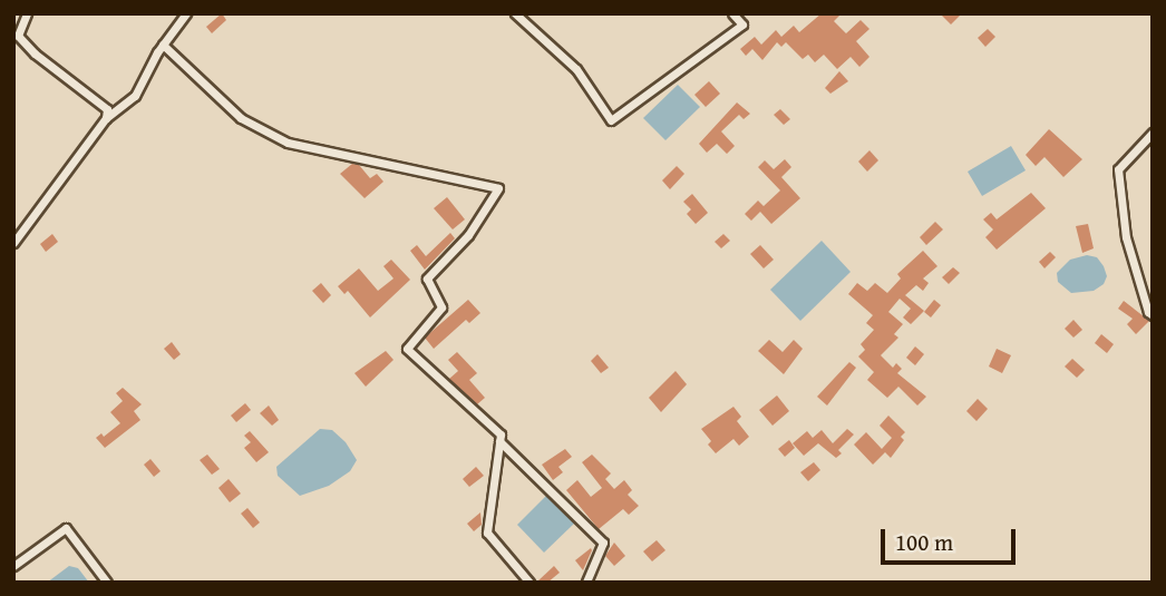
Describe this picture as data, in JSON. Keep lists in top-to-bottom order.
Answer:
{
  "scale_bar": "100 m"
}
